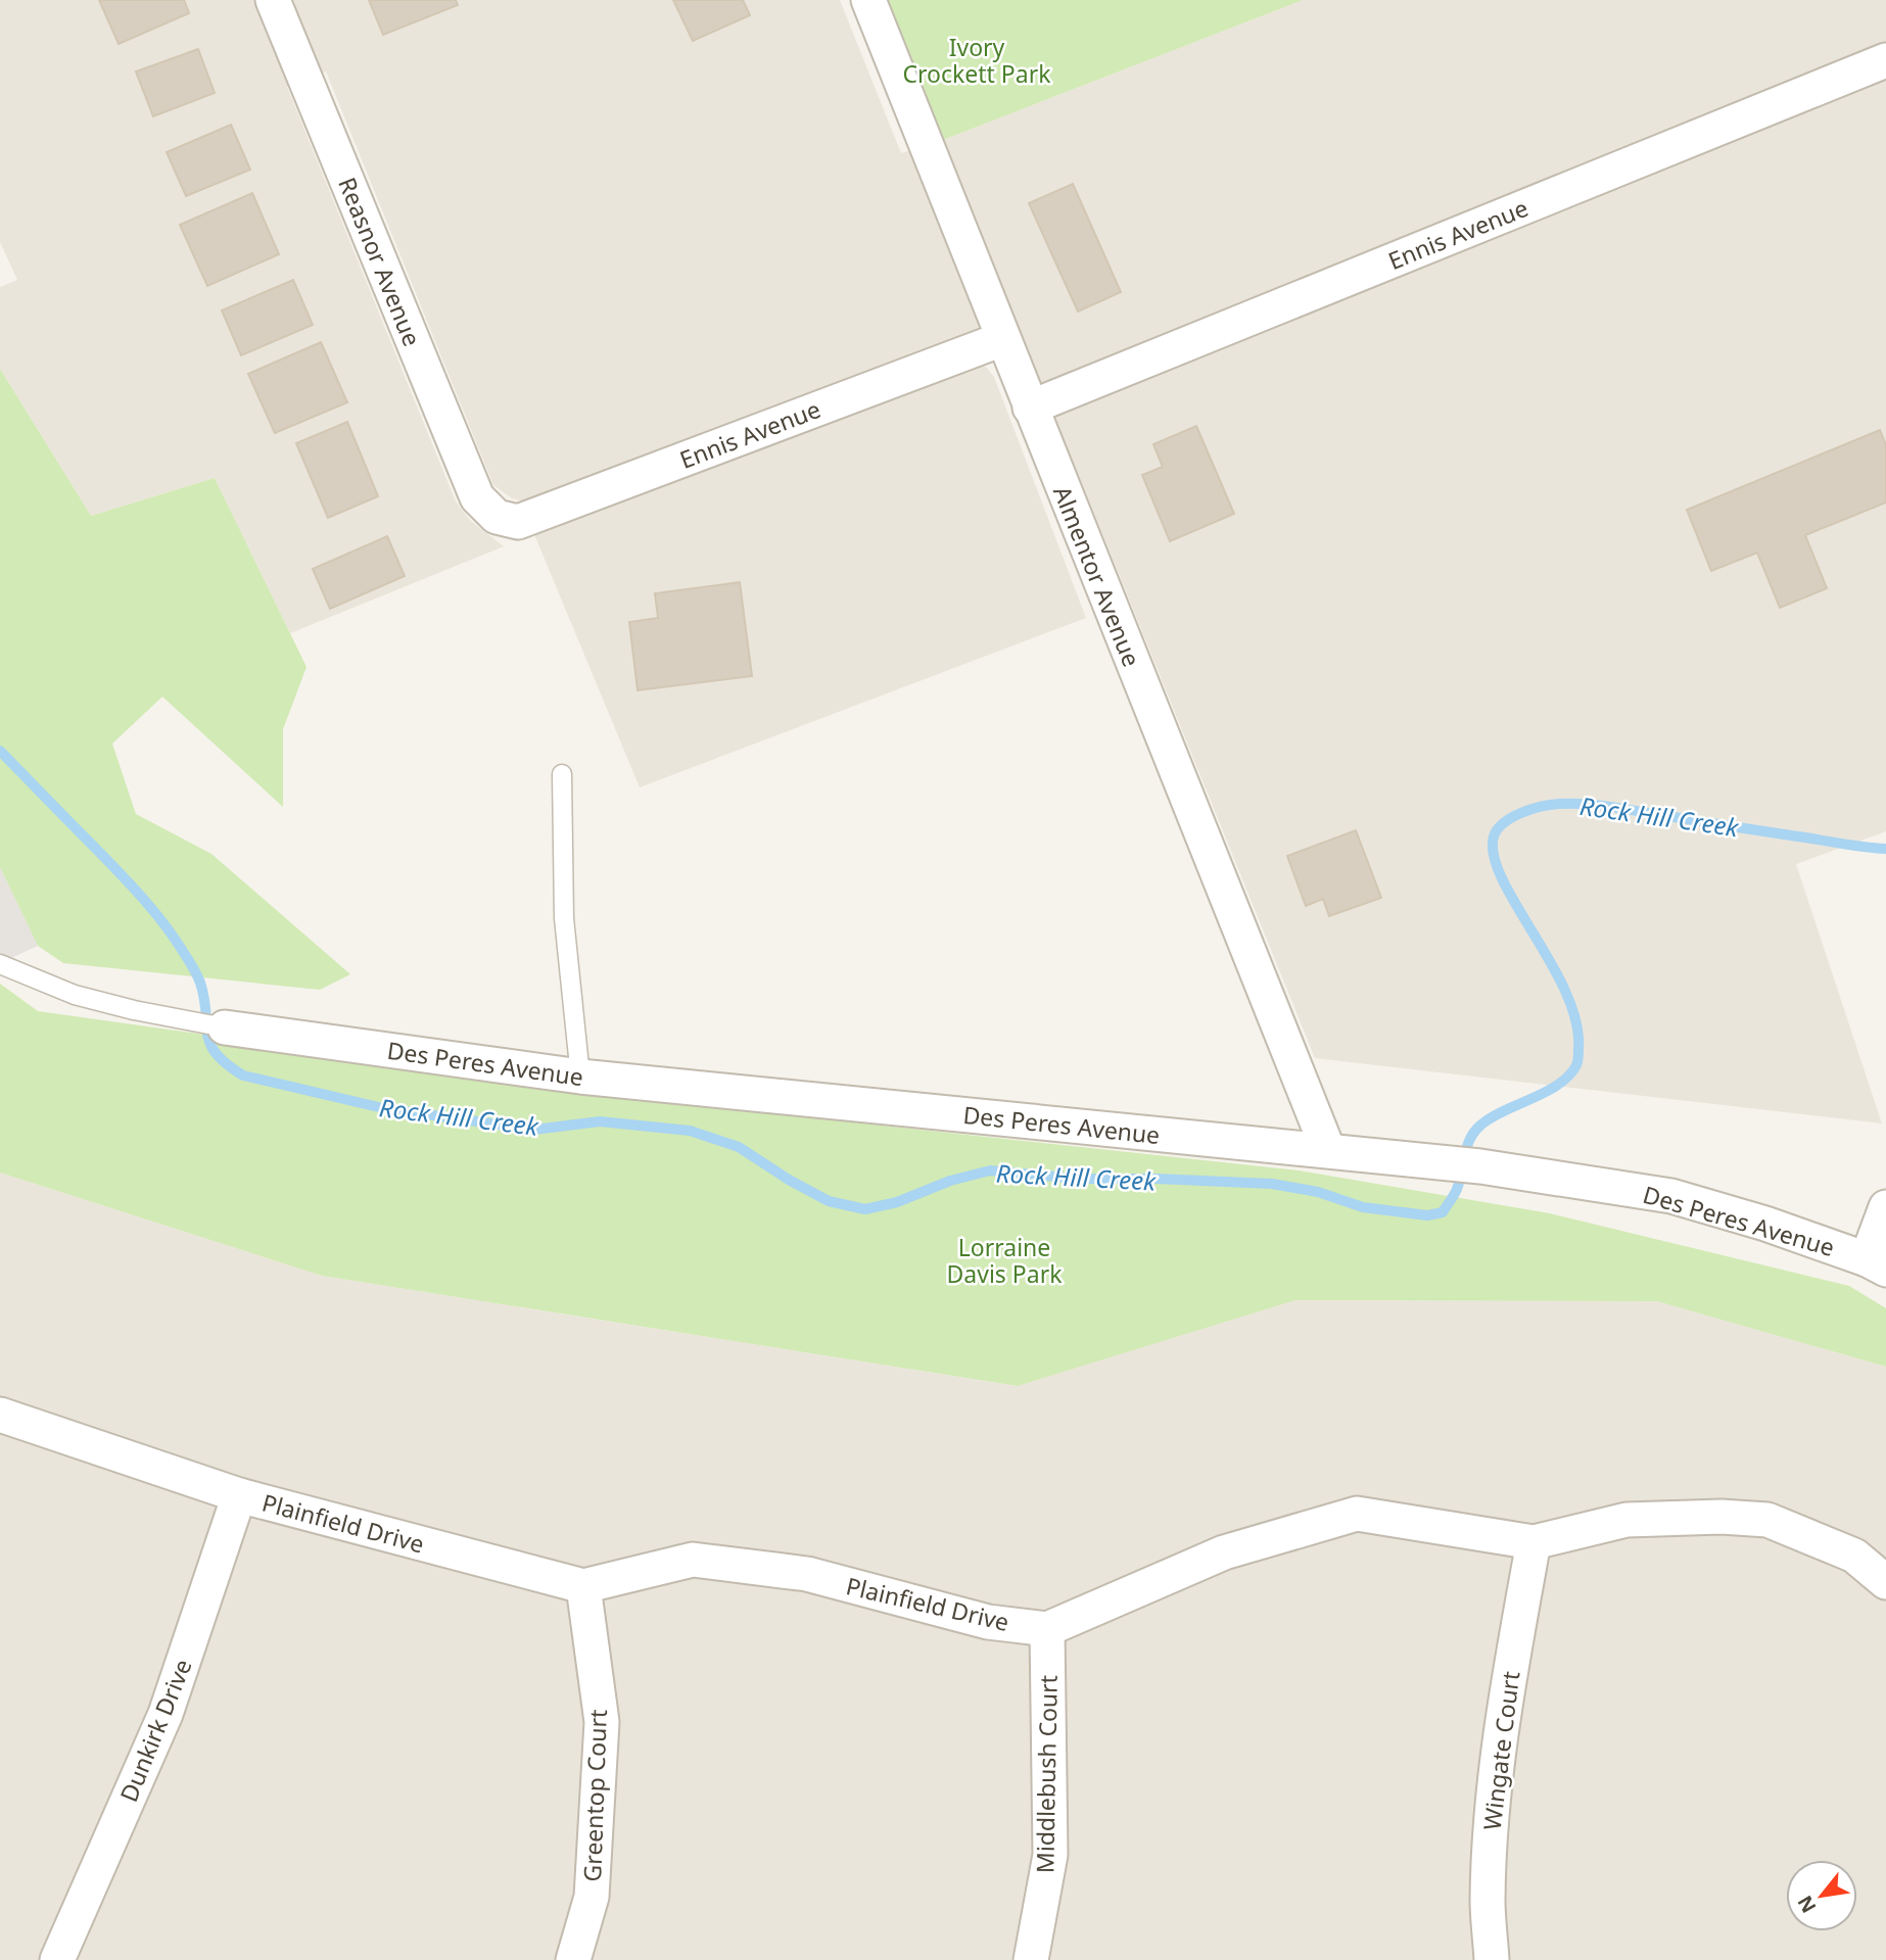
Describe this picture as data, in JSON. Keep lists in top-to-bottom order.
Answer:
{
  "streets": {
    "street": [
      "Ennis Avenue",
      "Reasnor Avenue",
      "Almentor Avenue",
      "Des Peres Avenue",
      "Plainfield Drive",
      "Dunkirk Drive",
      "Wingate Court",
      "Middlebush Court",
      "Greentop Court"
    ]
  },
  "crossings": [
    ["Ennis Avenue", "Reasnor Avenue"],
    ["Ennis Avenue", "Almentor Avenue"],
    ["Almentor Avenue", "Des Peres Avenue"],
    ["Plainfield Drive", "Dunkirk Drive"],
    ["Plainfield Drive", "Middlebush Court"],
    ["Plainfield Drive", "Greentop Court"]
  ],
  "water": ["Rock Hill Creek"],
  "parks": ["Ivory Crockett Park", "Lorraine Davis Park"],
  "north": "bottom left"
}
